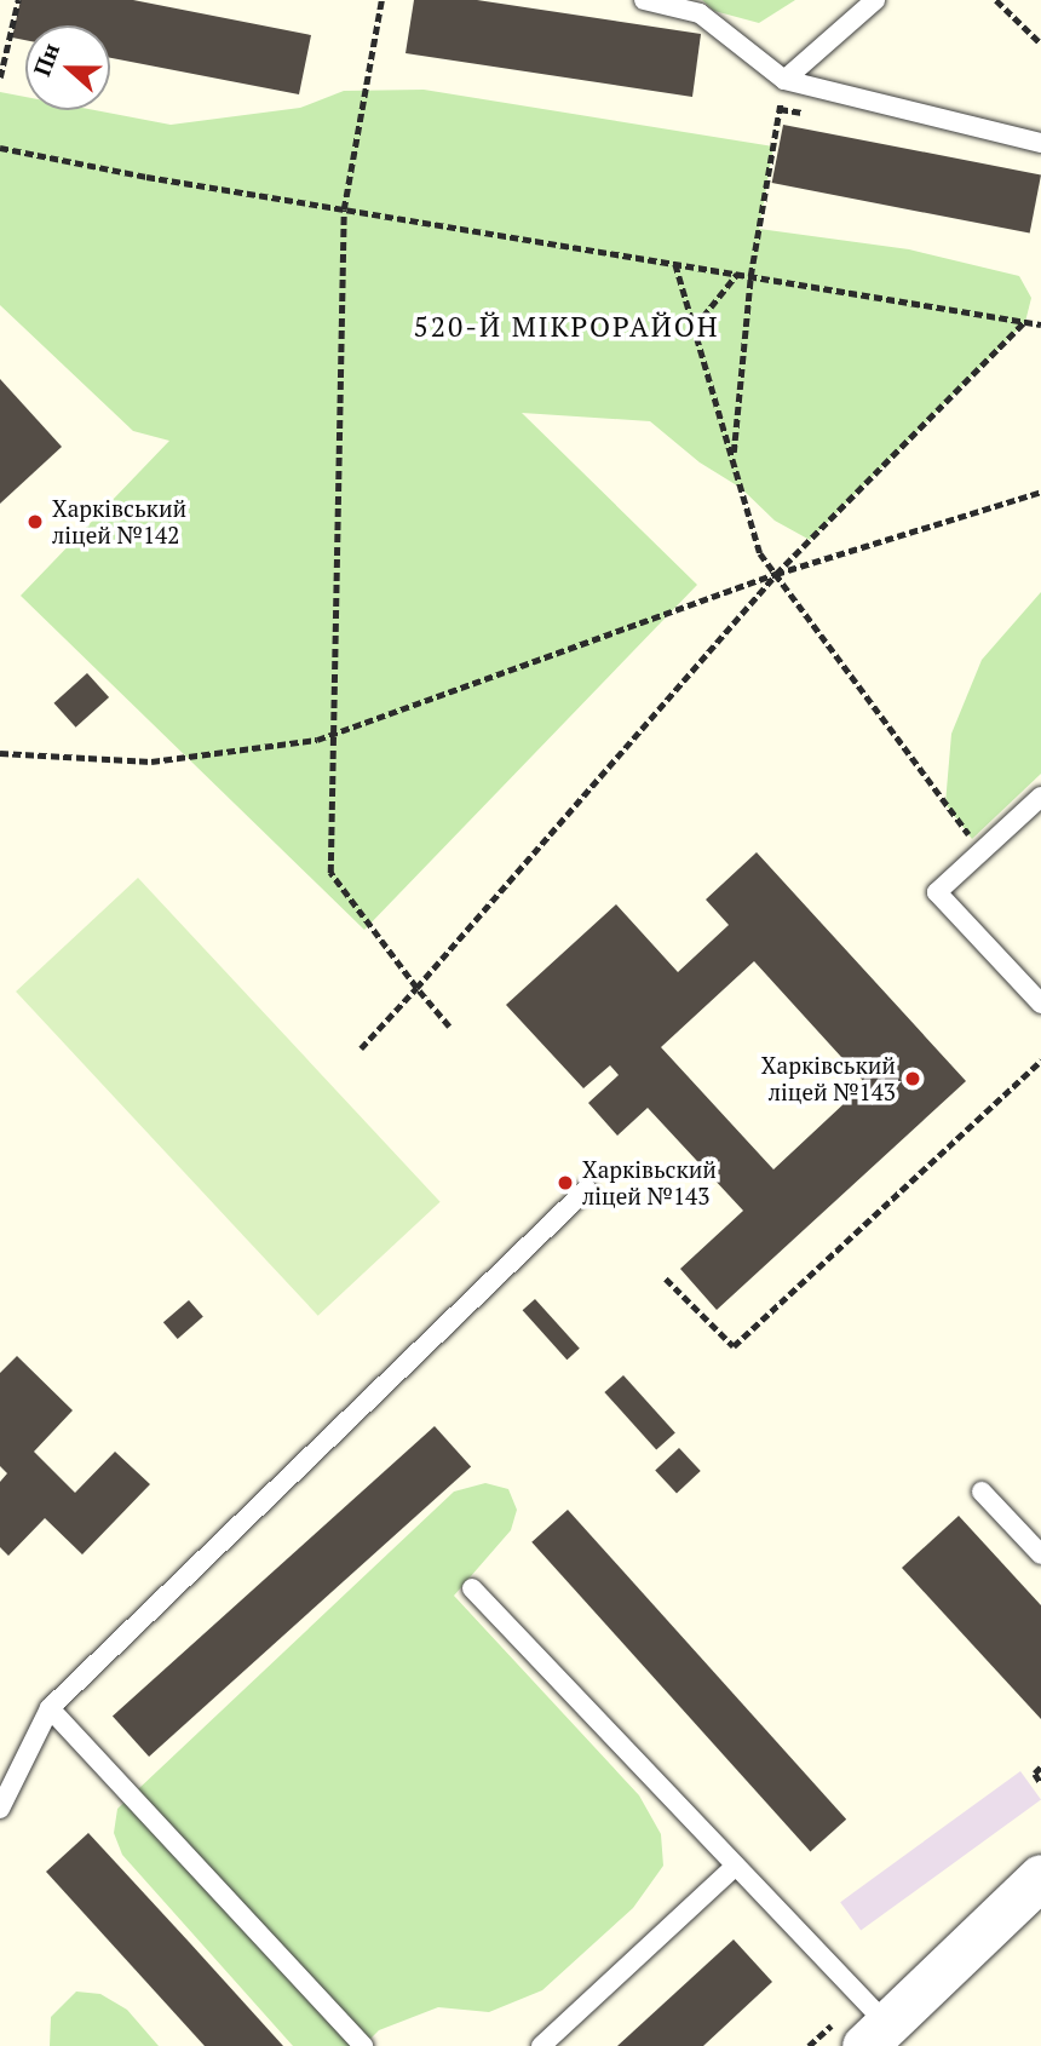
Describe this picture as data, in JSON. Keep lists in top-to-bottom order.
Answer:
{
  "districts": ["520-Й МІКРОРАЙОН"],
  "places": ["Харківський ліцей №142", "Харківський ліцей №143", "Харківьский ліцей №143"],
  "north": "left"
}
